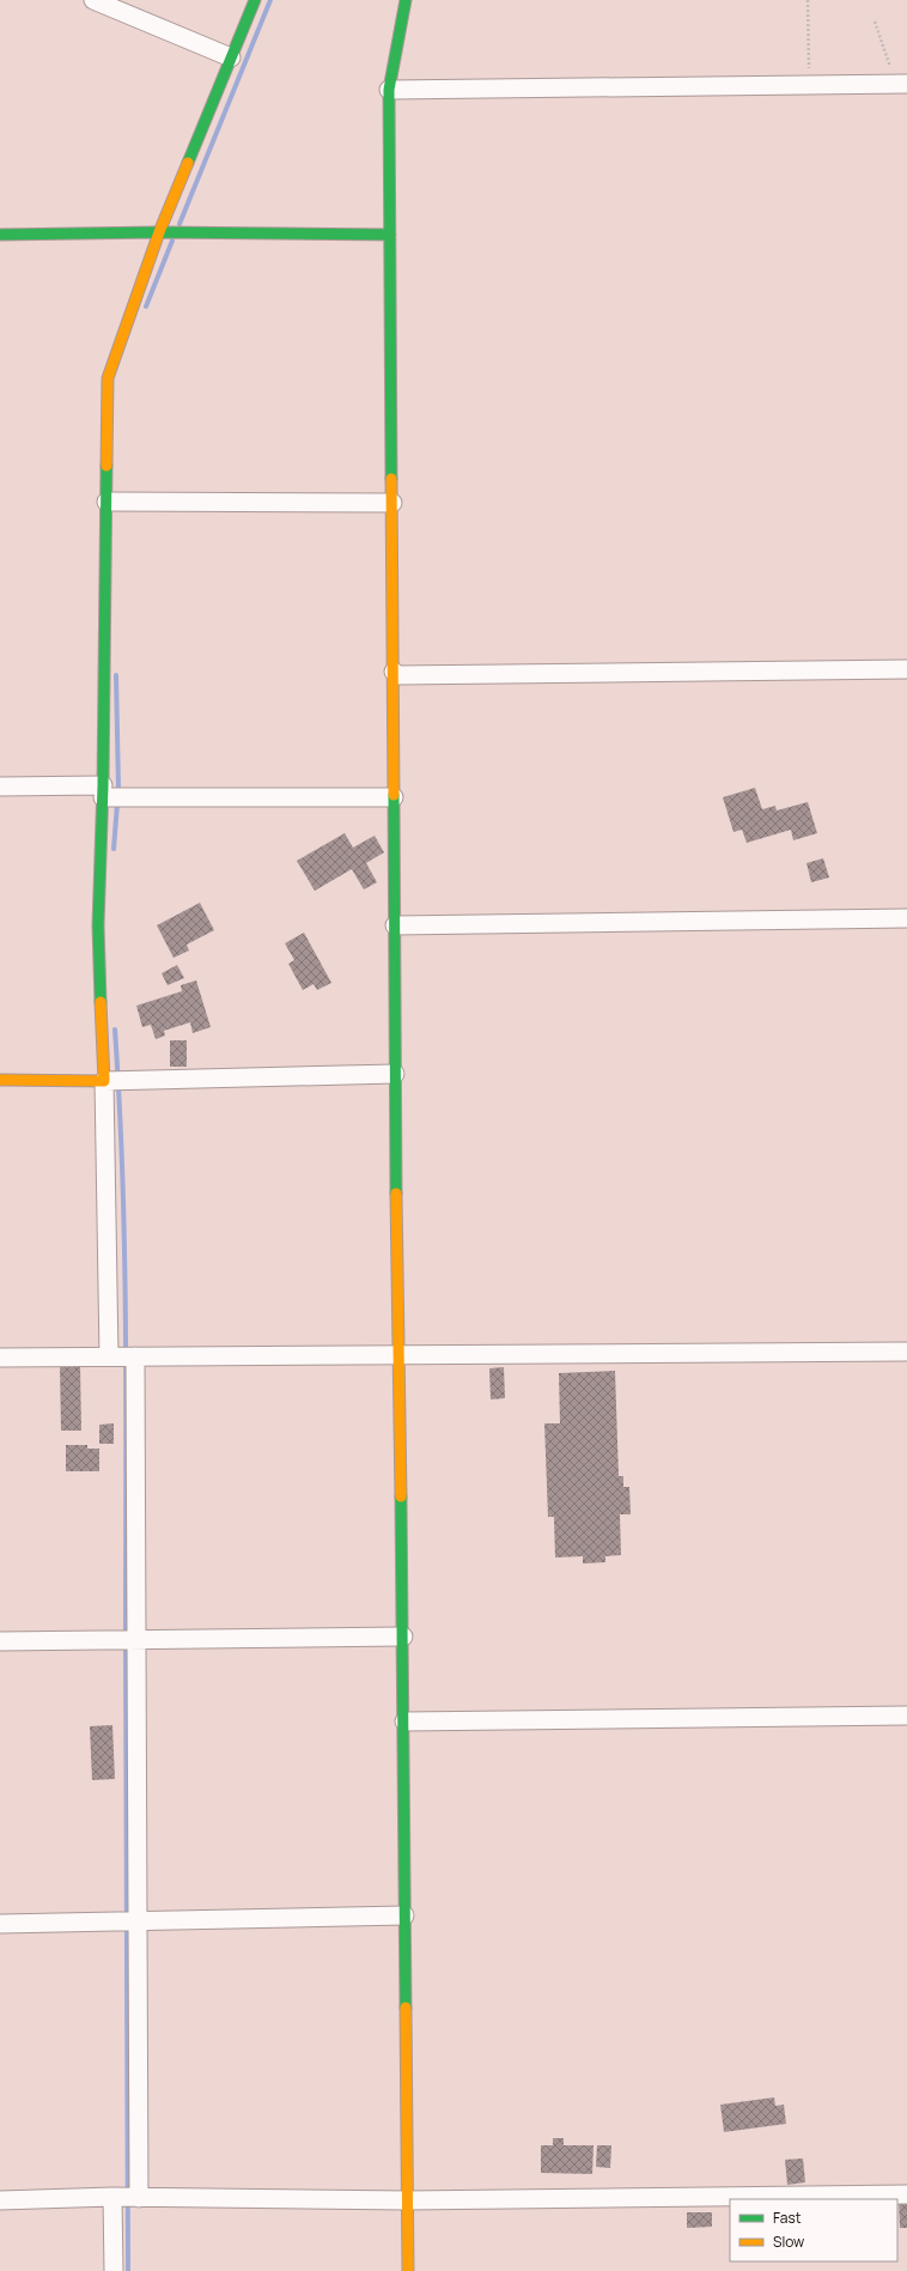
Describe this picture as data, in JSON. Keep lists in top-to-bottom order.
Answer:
{
  "legend": ["Fast", "Slow"]
}
